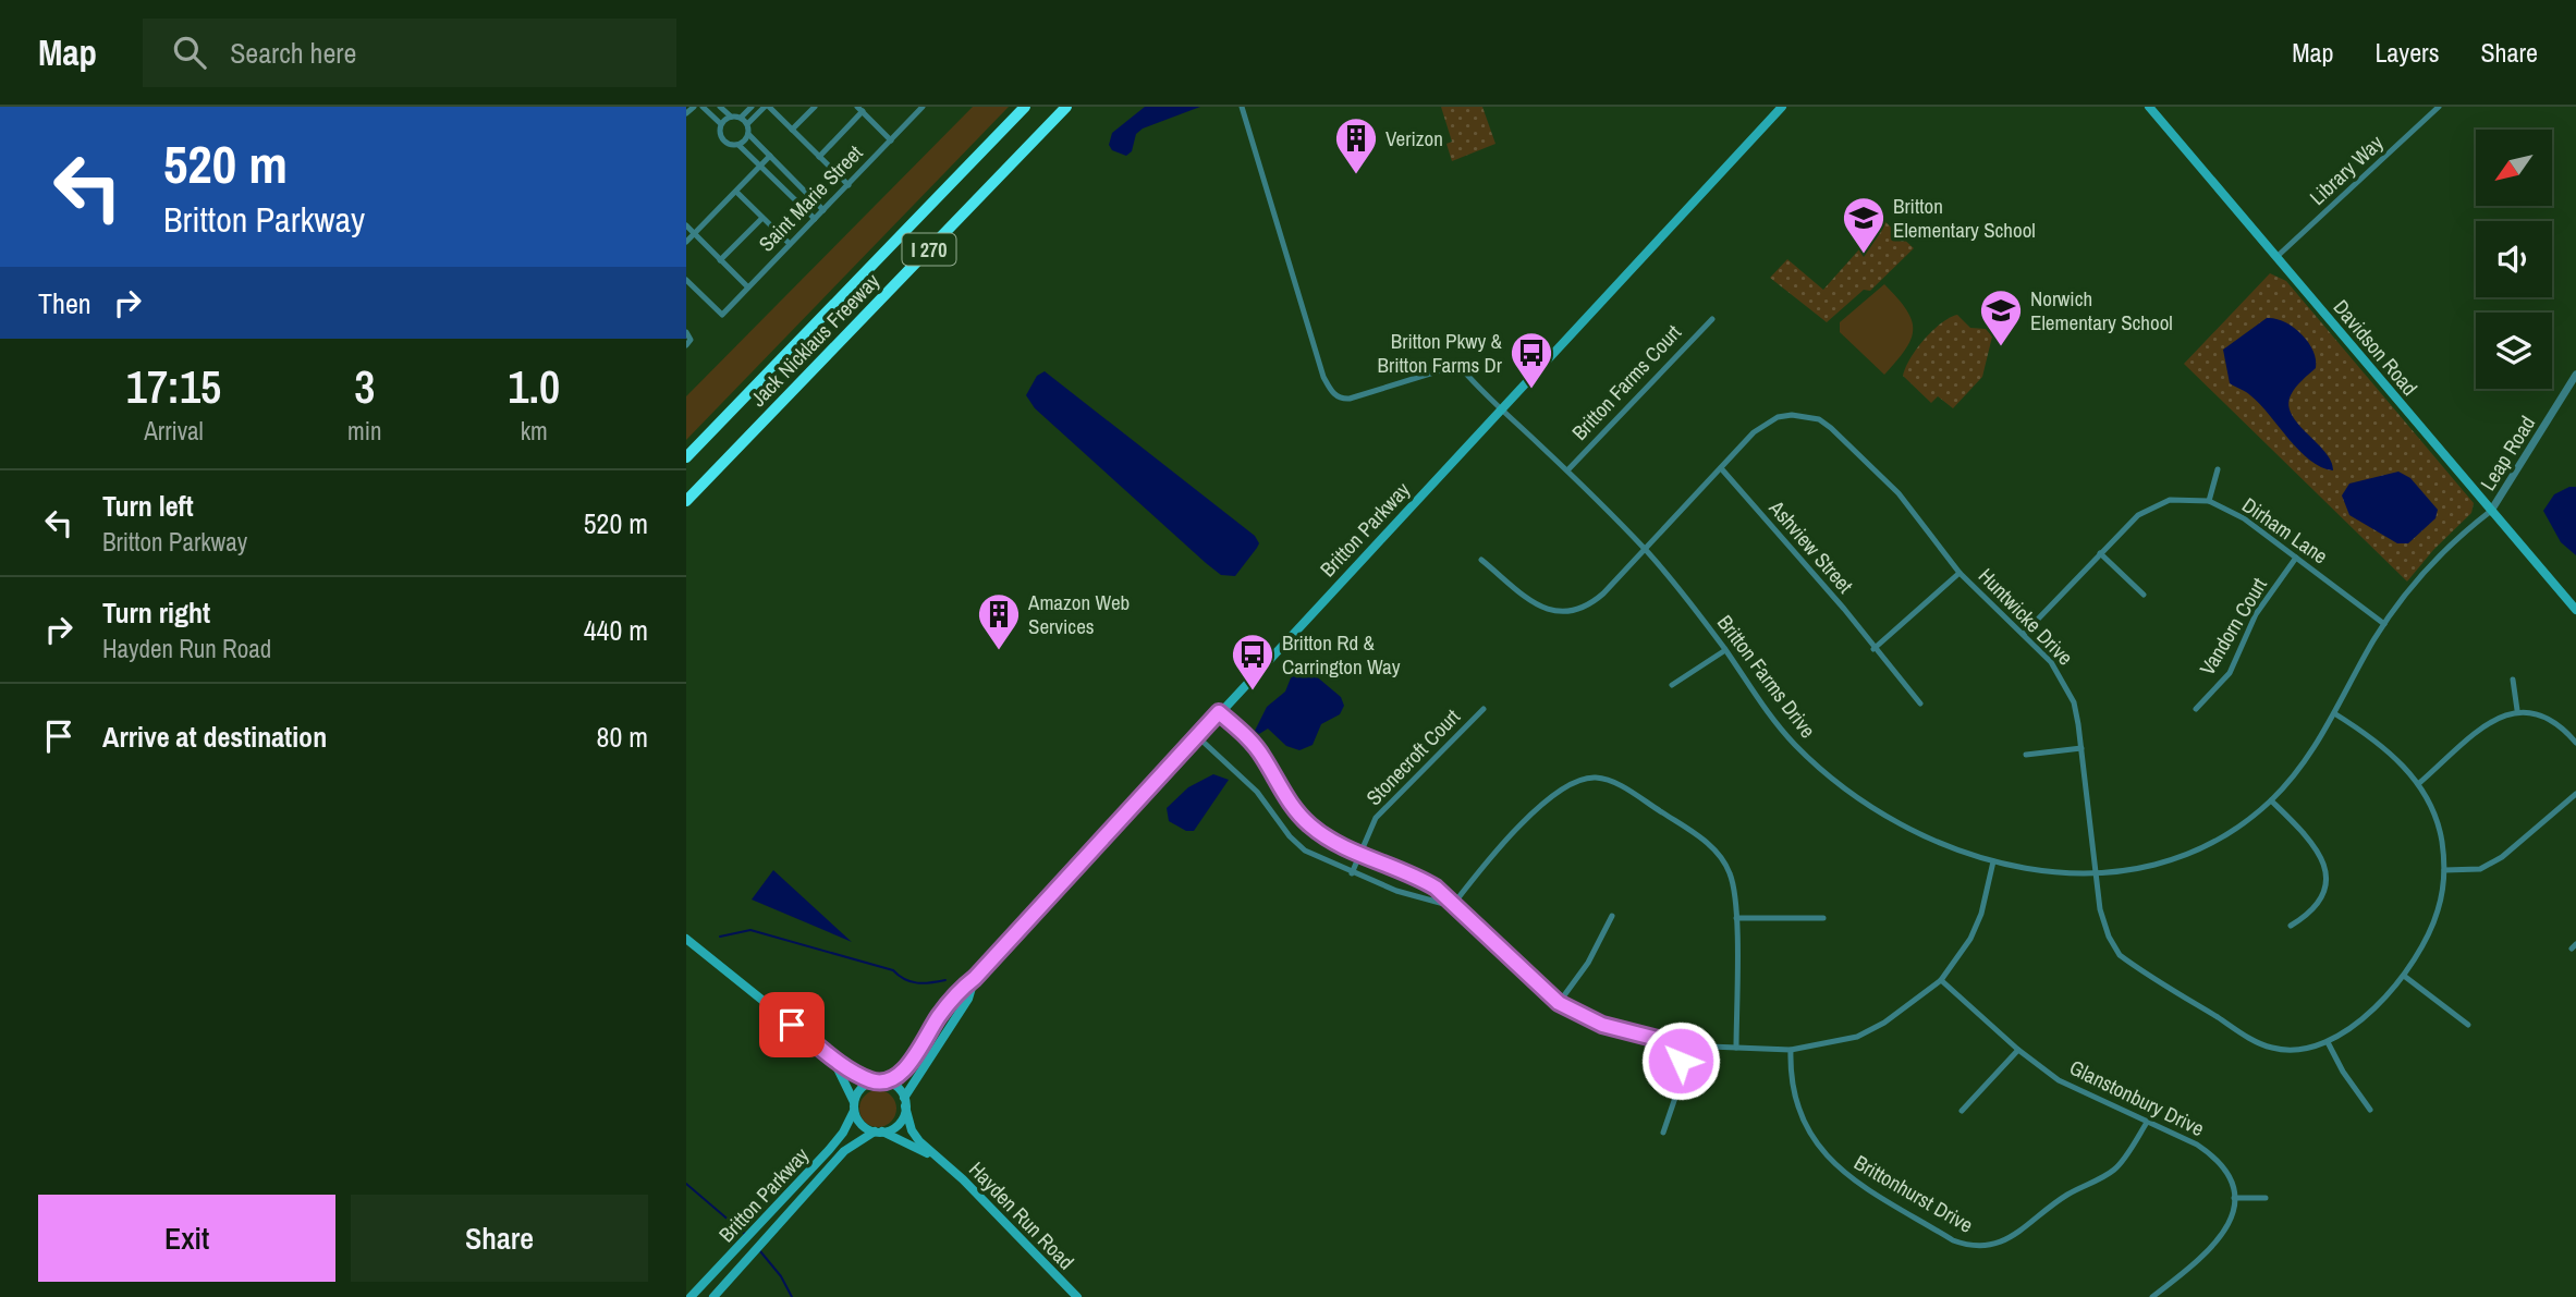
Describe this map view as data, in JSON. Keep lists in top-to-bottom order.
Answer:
{
  "streets": {
    "highway": ["I 270", "Jack Nicklaus Freeway"],
    "main road": ["Davidson Road", "Britton Parkway", "Hayden Run Road"],
    "street": [
      "Library Way",
      "Saint Marie Street",
      "Britton Farms Court",
      "Leap Road",
      "Dirham Lane",
      "Ashview Street",
      "Huntwicke Drive",
      "Vandorn Court",
      "Britton Farms Drive",
      "Stonecroft Court",
      "Glanstonbury Drive",
      "Brittonhurst Drive"
    ]
  },
  "crossings": [
    ["Library Way", "Davidson Road"],
    ["Davidson Road", "Leap Road"],
    ["Davidson Road", "Britton Farms Drive"],
    ["Britton Farms Court", "Britton Farms Drive"],
    ["Leap Road", "Britton Farms Drive"],
    ["Britton Parkway", "Britton Farms Drive"],
    ["Britton Parkway", "Hayden Run Road"],
    ["Dirham Lane", "Huntwicke Drive"],
    ["Dirham Lane", "Vandorn Court"],
    ["Dirham Lane", "Britton Farms Drive"],
    ["Ashview Street", "Huntwicke Drive"],
    ["Huntwicke Drive", "Britton Farms Drive"],
    ["Glanstonbury Drive", "Brittonhurst Drive"]
  ],
  "places": {
    "building": ["Verizon", "Amazon Web Services"],
    "school or university": ["Britton Elementary School", "Norwich Elementary School"],
    "bus stop": ["Britton Pkwy & Britton Farms Dr", "Britton Rd & Carrington Way"]
  },
  "north": "bottom left",
  "page": {
    "header": "Map",
    "search": "Search here",
    "nav": ["Map", "Layers", "Share"],
    "turn": ["520 m", "Britton Parkway"],
    "then": "Then",
    "eta": [
      "17:15",
      "Arrival",
      "3",
      "min",
      "1.0",
      "km"
    ],
    "list": [
      {
        "name": "Turn left",
        "note": "Britton Parkway",
        "value": "520 m"
      },
      {
        "name": "Turn right",
        "note": "Hayden Run Road",
        "value": "440 m"
      },
      {
        "name": "Arrive at destination",
        "value": "80 m"
      }
    ],
    "buttons": ["Exit", "Share"]
  }
}
